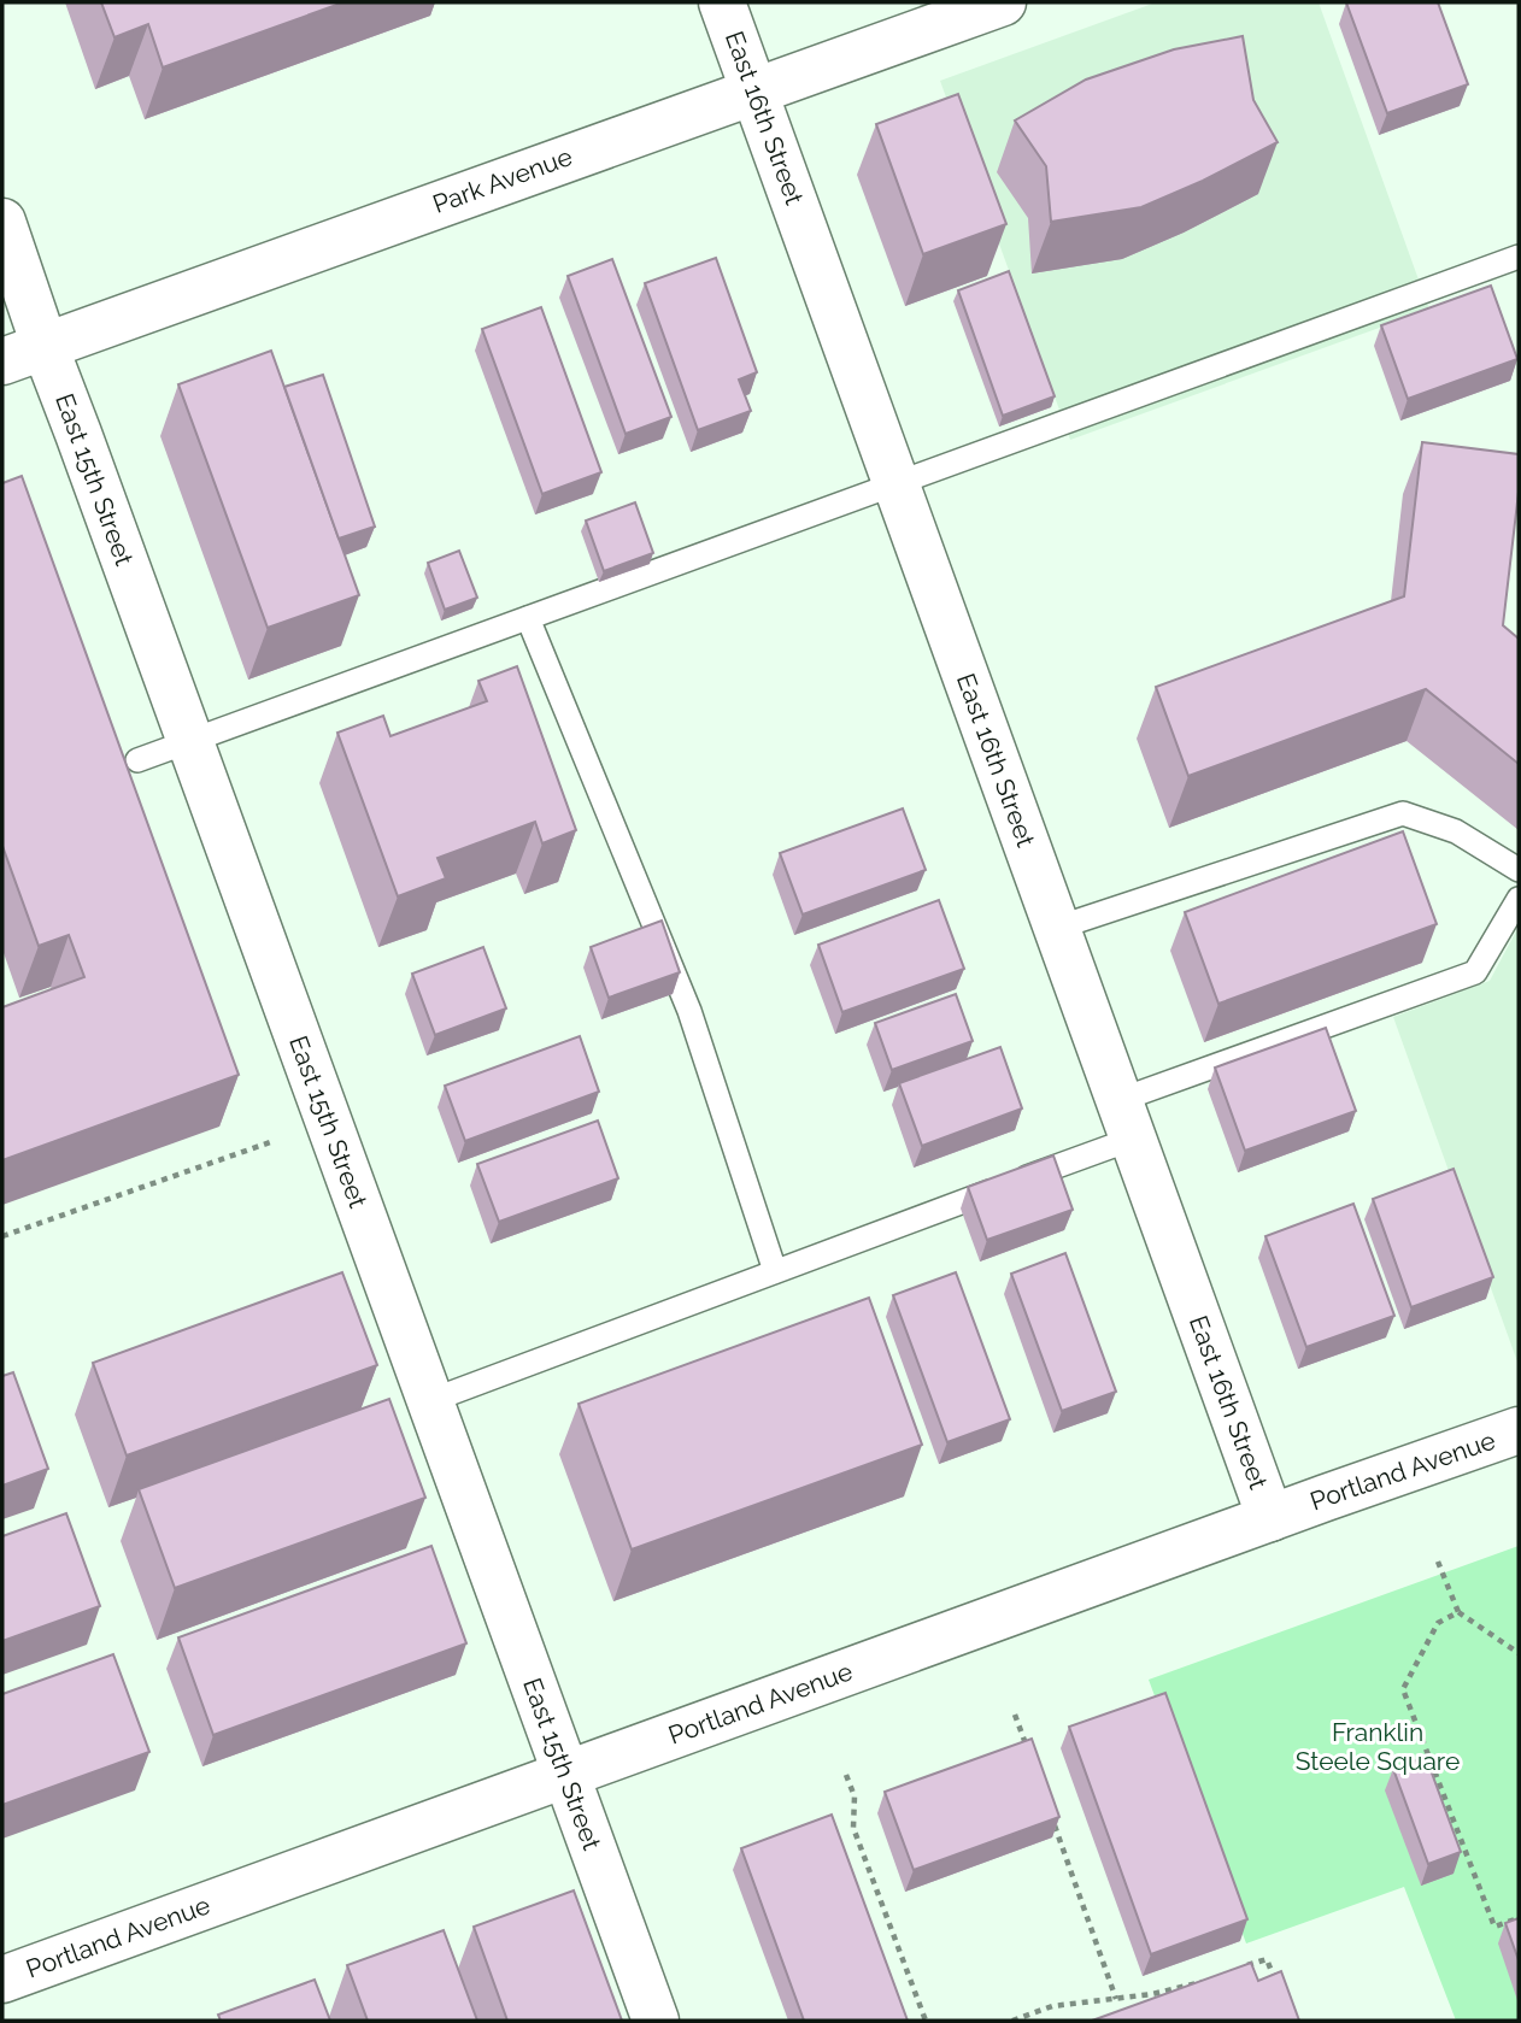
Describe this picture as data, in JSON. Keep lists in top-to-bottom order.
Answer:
{
  "streets": {
    "street": [
      "East 16th Street",
      "Park Avenue",
      "East 15th Street",
      "Portland Avenue"
    ]
  },
  "crossings": [
    ["East 16th Street", "Park Avenue"],
    ["East 16th Street", "Portland Avenue"],
    ["Park Avenue", "East 15th Street"],
    ["East 15th Street", "Portland Avenue"]
  ],
  "parks": ["Franklin Steele Square"]
}
